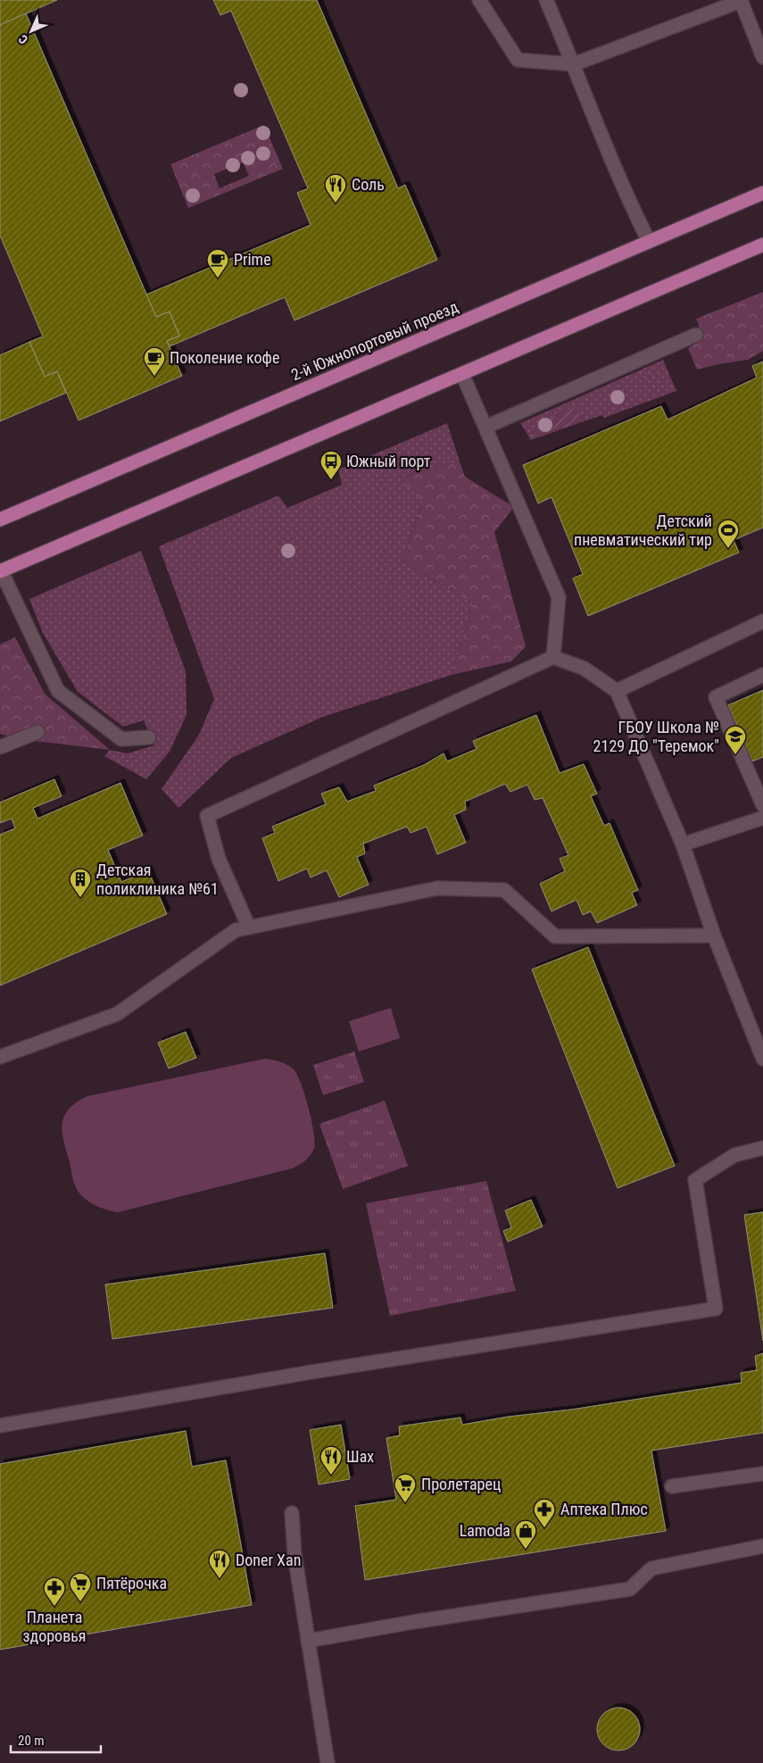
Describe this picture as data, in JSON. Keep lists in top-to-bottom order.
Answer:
{
  "streets": {
    "main road": ["2-й Южнопортовый проезд"]
  },
  "places": {
    "restaurant": ["Соль", "Шах", "Doner Xan"],
    "cafe": ["Prime", "Поколение кофе"],
    "bus stop": ["Южный порт"],
    "sports": ["Детский пневматический тир"],
    "school or university": ["ГБОУ Школа № 2129 ДО \"Теремок\""],
    "building": ["Детская поликлиника №61"],
    "supermarket": ["Пролетарец", "Пятёрочка"],
    "pharmacy": ["Аптека Плюс", "Планета здоровья"],
    "shop": ["Lamoda"]
  },
  "scale_bar": "20 m",
  "north": "bottom left"
}
